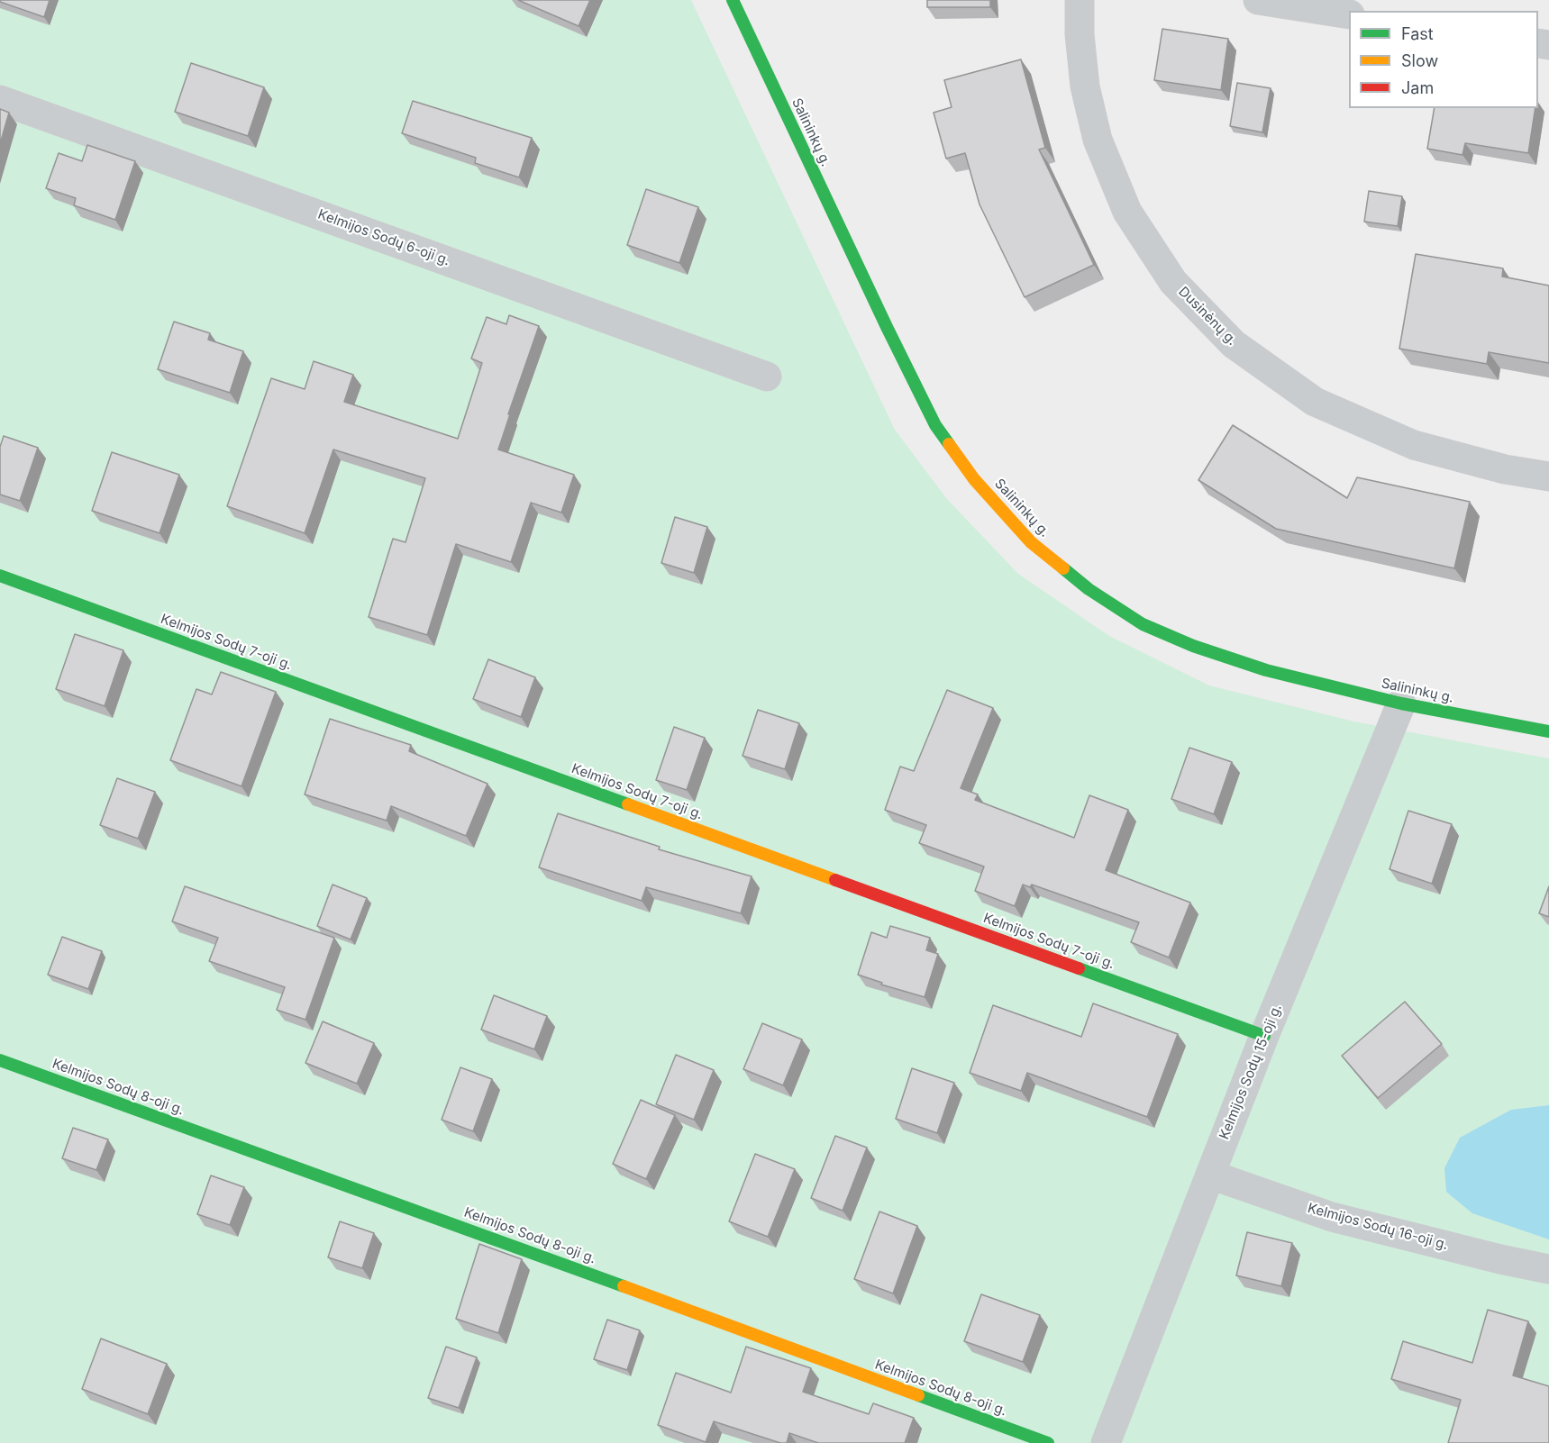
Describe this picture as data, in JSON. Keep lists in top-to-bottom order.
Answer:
{
  "streets": {
    "street": [
      "Salininkų g.",
      "Kelmijos Sodų 6-oji g.",
      "Dusinėnų g.",
      "Kelmijos Sodų 7-oji g.",
      "Kelmijos Sodų 15-oji g.",
      "Kelmijos Sodų 8-oji g.",
      "Kelmijos Sodų 16-oji g."
    ]
  },
  "crossings": [
    ["Salininkų g.", "Kelmijos Sodų 15-oji g."],
    ["Kelmijos Sodų 7-oji g.", "Kelmijos Sodų 15-oji g."],
    ["Kelmijos Sodų 15-oji g.", "Kelmijos Sodų 16-oji g."]
  ],
  "legend": ["Fast", "Slow", "Jam"]
}
